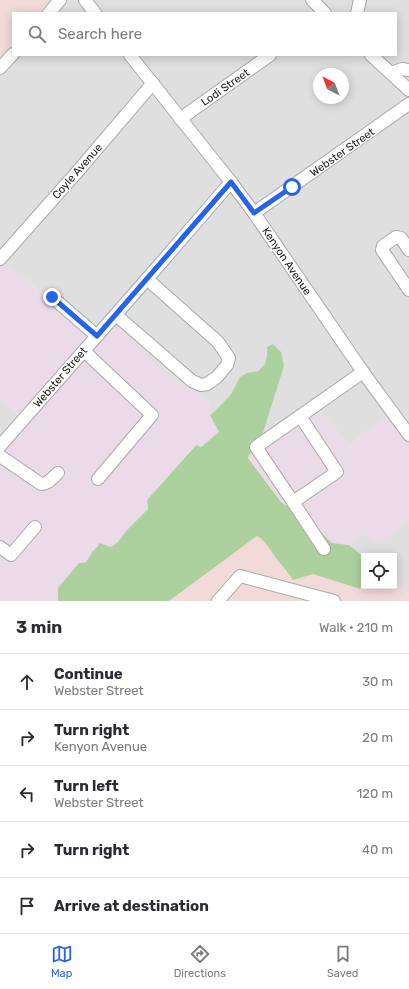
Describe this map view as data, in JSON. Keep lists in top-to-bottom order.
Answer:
{
  "streets": {
    "street": [
      "Lodi Street",
      "Webster Street",
      "Coyle Avenue",
      "Kenyon Avenue"
    ]
  },
  "crossings": [
    ["Lodi Street", "Kenyon Avenue"],
    ["Webster Street", "Kenyon Avenue"],
    ["Coyle Avenue", "Kenyon Avenue"]
  ],
  "north": "top left",
  "page": {
    "search": "Search here",
    "heading": ["3 min", "Walk · 210 m"],
    "list": [
      ["Continue", "Webster Street", "30 m"],
      ["Turn right", "Kenyon Avenue", "20 m"],
      ["Turn left", "Webster Street", "120 m"],
      ["Turn right", "40 m"],
      "Arrive at destination"
    ],
    "nav": ["Map", "Directions", "Saved"]
  }
}
